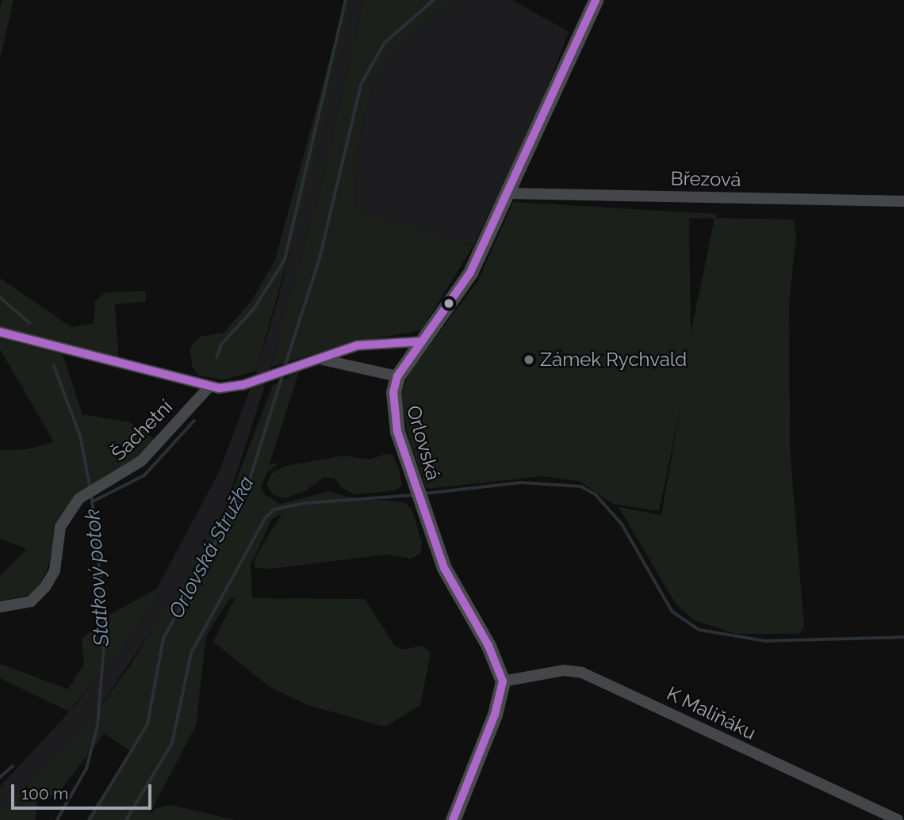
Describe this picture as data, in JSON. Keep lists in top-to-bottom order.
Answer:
{
  "streets": {
    "main road": ["Orlovská"],
    "street": ["Březová", "Šachetní", "K Maliňáku"]
  },
  "crossings": [
    ["Březová", "Orlovská"],
    ["Šachetní", "Orlovská"],
    ["Orlovská", "K Maliňáku"]
  ],
  "water": ["Orlovská Stružka", "Statkový potok"],
  "places": ["Zámek Rychvald"],
  "scale_bar": "100 m"
}
